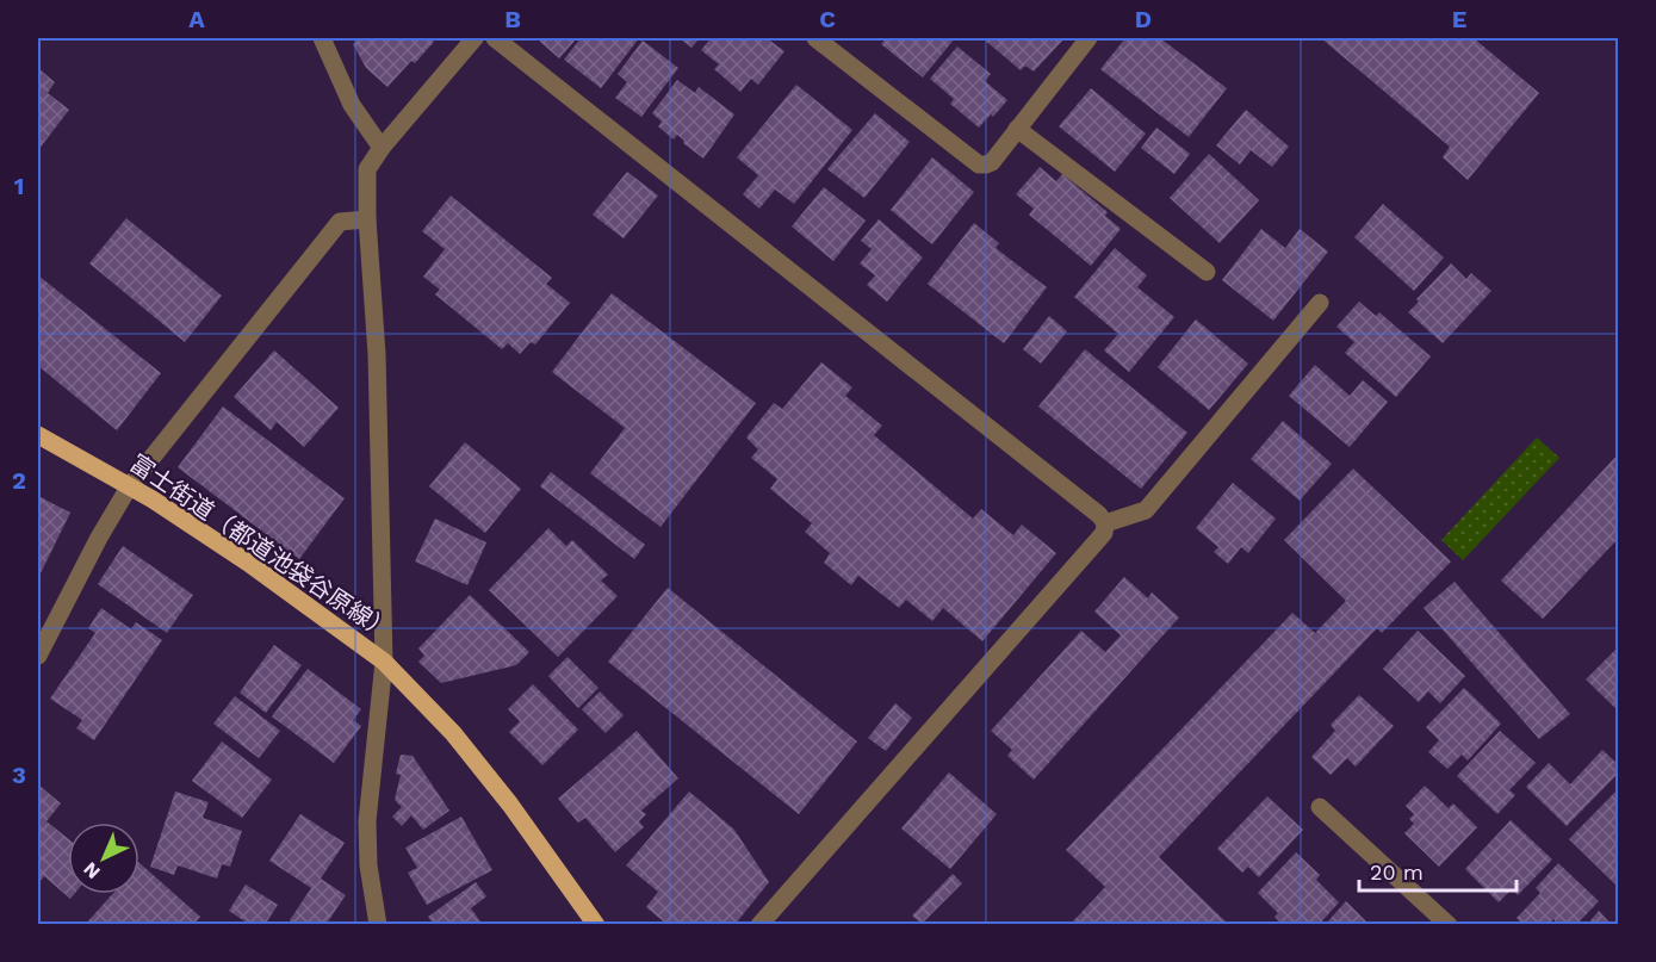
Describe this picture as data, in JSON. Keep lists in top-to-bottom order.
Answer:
{
  "streets": {
    "main road": ["富士街道（都道池袋谷原線）"]
  },
  "scale_bar": "20 m",
  "north": "bottom left",
  "grid": {
    "columns": [
      "A",
      "B",
      "C",
      "D",
      "E"
    ],
    "rows": ["1", "2", "3"]
  }
}
